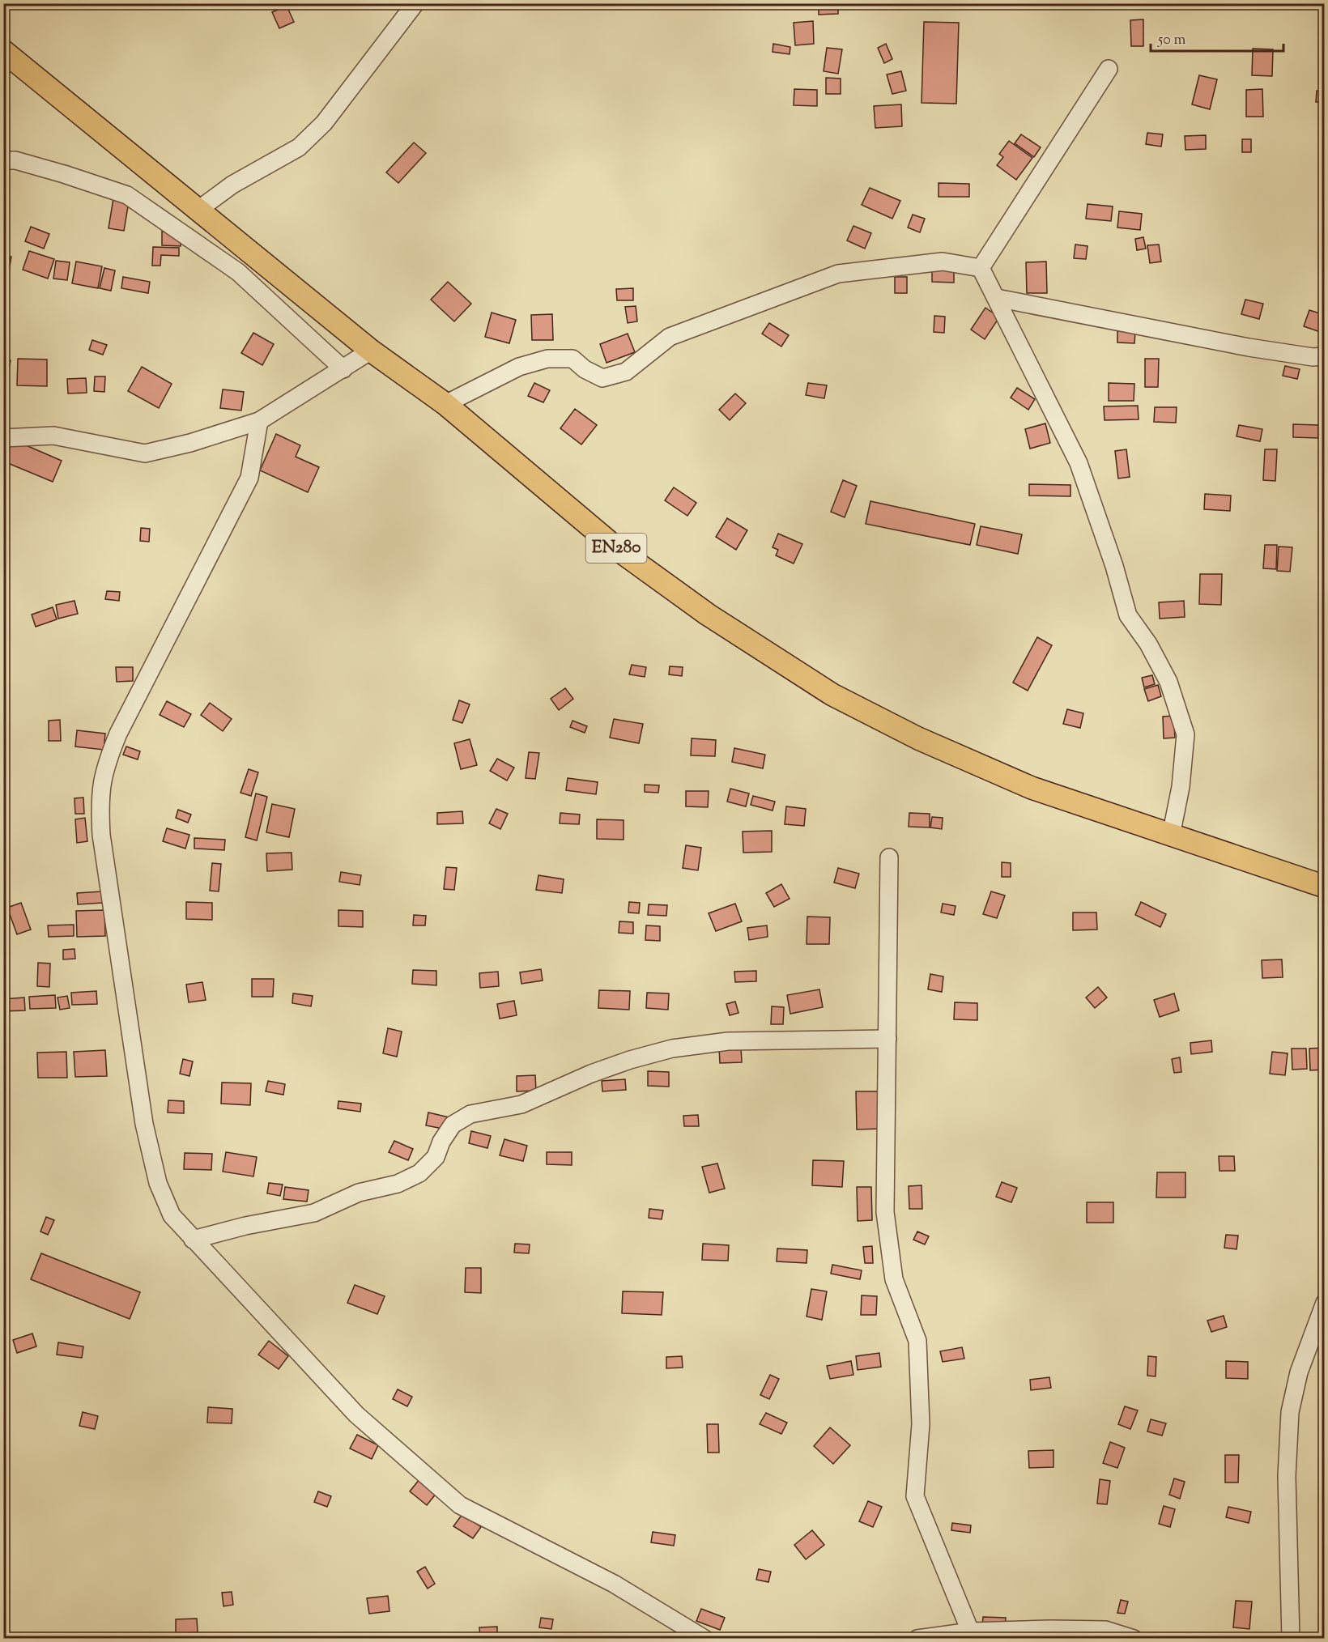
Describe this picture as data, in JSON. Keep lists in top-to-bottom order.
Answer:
{
  "streets": {
    "main road": ["EN280"]
  },
  "scale_bar": "50 m"
}
